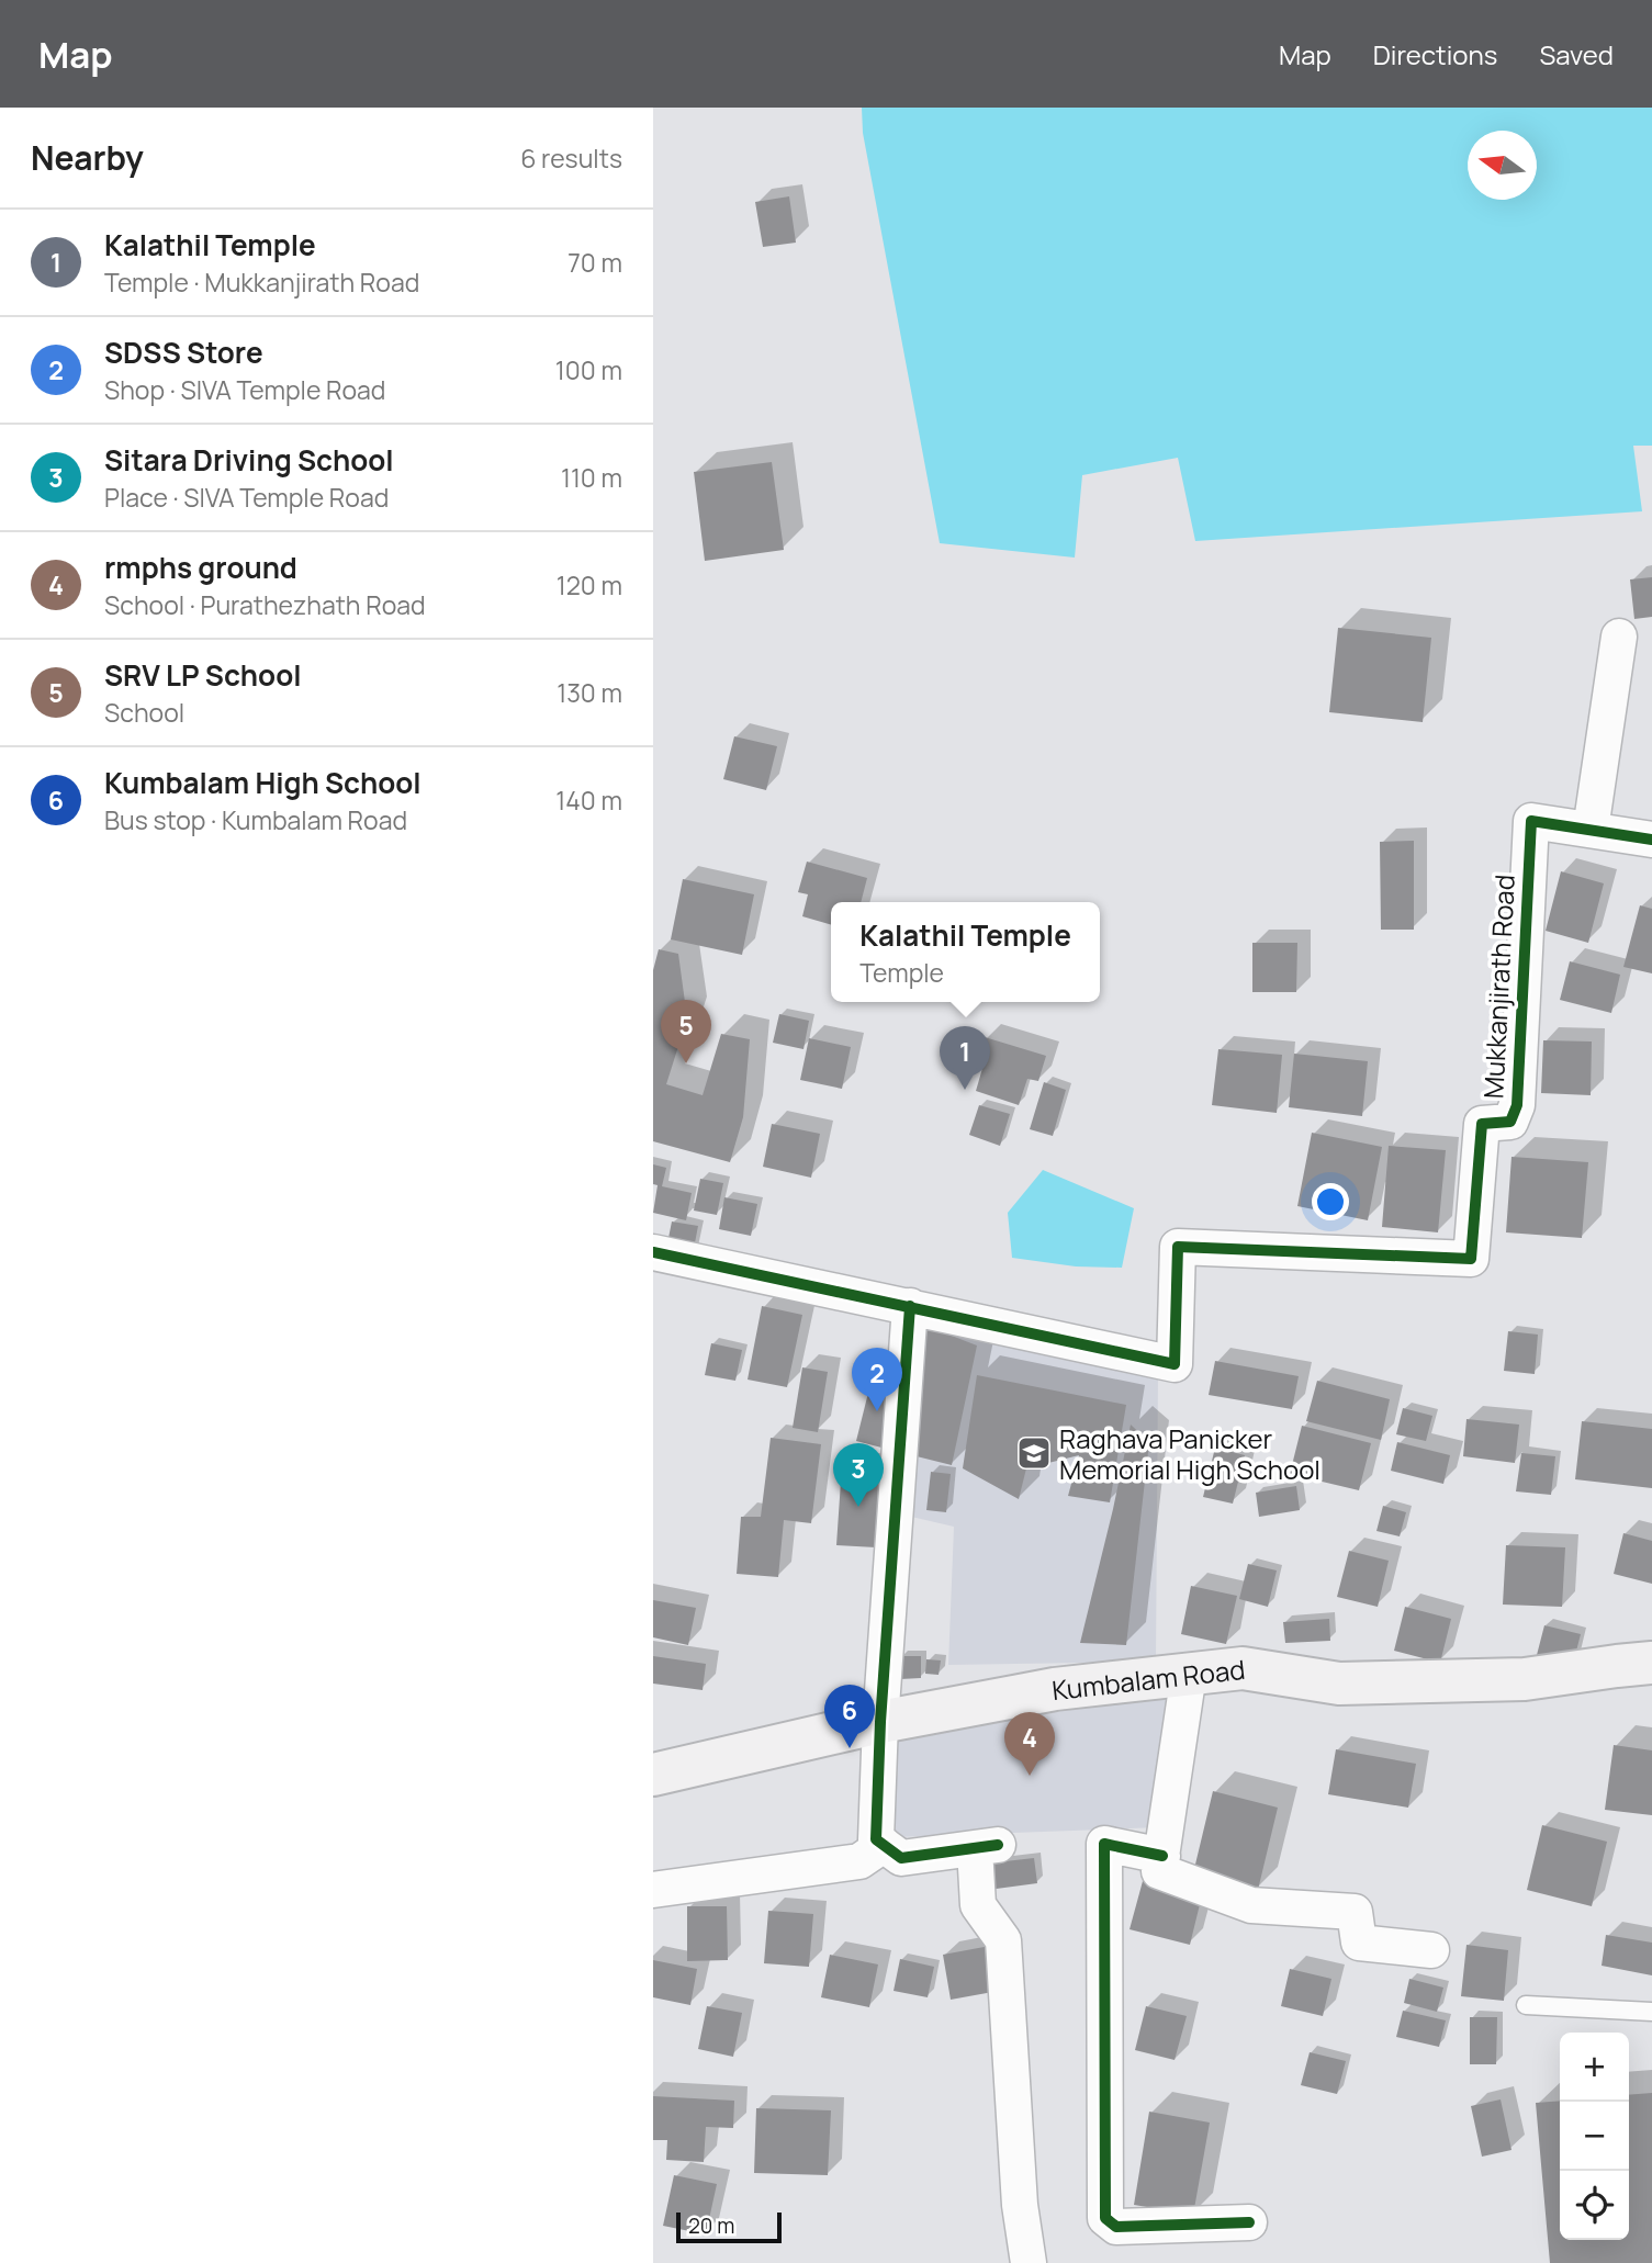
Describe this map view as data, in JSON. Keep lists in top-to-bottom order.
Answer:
{
  "streets": {
    "main road": ["Kumbalam Road"],
    "street": ["Mukkanjirath Road"]
  },
  "places": {
    "school or university": ["Raghava Panicker Memorial High School"]
  },
  "scale_bar": "20 m",
  "north": "left",
  "page": {
    "header": "Map",
    "nav": ["Map", "Directions", "Saved"],
    "heading": ["Nearby", "6 results"],
    "list": [
      {
        "mark": "1",
        "name": "Kalathil Temple",
        "note": "Temple · Mukkanjirath Road",
        "value": "70 m"
      },
      {
        "mark": "2",
        "name": "SDSS Store",
        "note": "Shop · SIVA Temple Road",
        "value": "100 m"
      },
      {
        "mark": "3",
        "name": "Sitara Driving School",
        "note": "Place · SIVA Temple Road",
        "value": "110 m"
      },
      {
        "mark": "4",
        "name": "rmphs ground",
        "note": "School · Purathezhath Road",
        "value": "120 m"
      },
      {
        "mark": "5",
        "name": "SRV LP School",
        "note": "School",
        "value": "130 m"
      },
      {
        "mark": "6",
        "name": "Kumbalam High School",
        "note": "Bus stop · Kumbalam Road",
        "value": "140 m"
      }
    ],
    "popup": ["Kalathil Temple", "Temple"],
    "pins": [
      "5",
      "1",
      "2",
      "3",
      "6",
      "4"
    ],
    "map_buttons": ["+", "−"],
    "scale": "20 m"
  }
}
